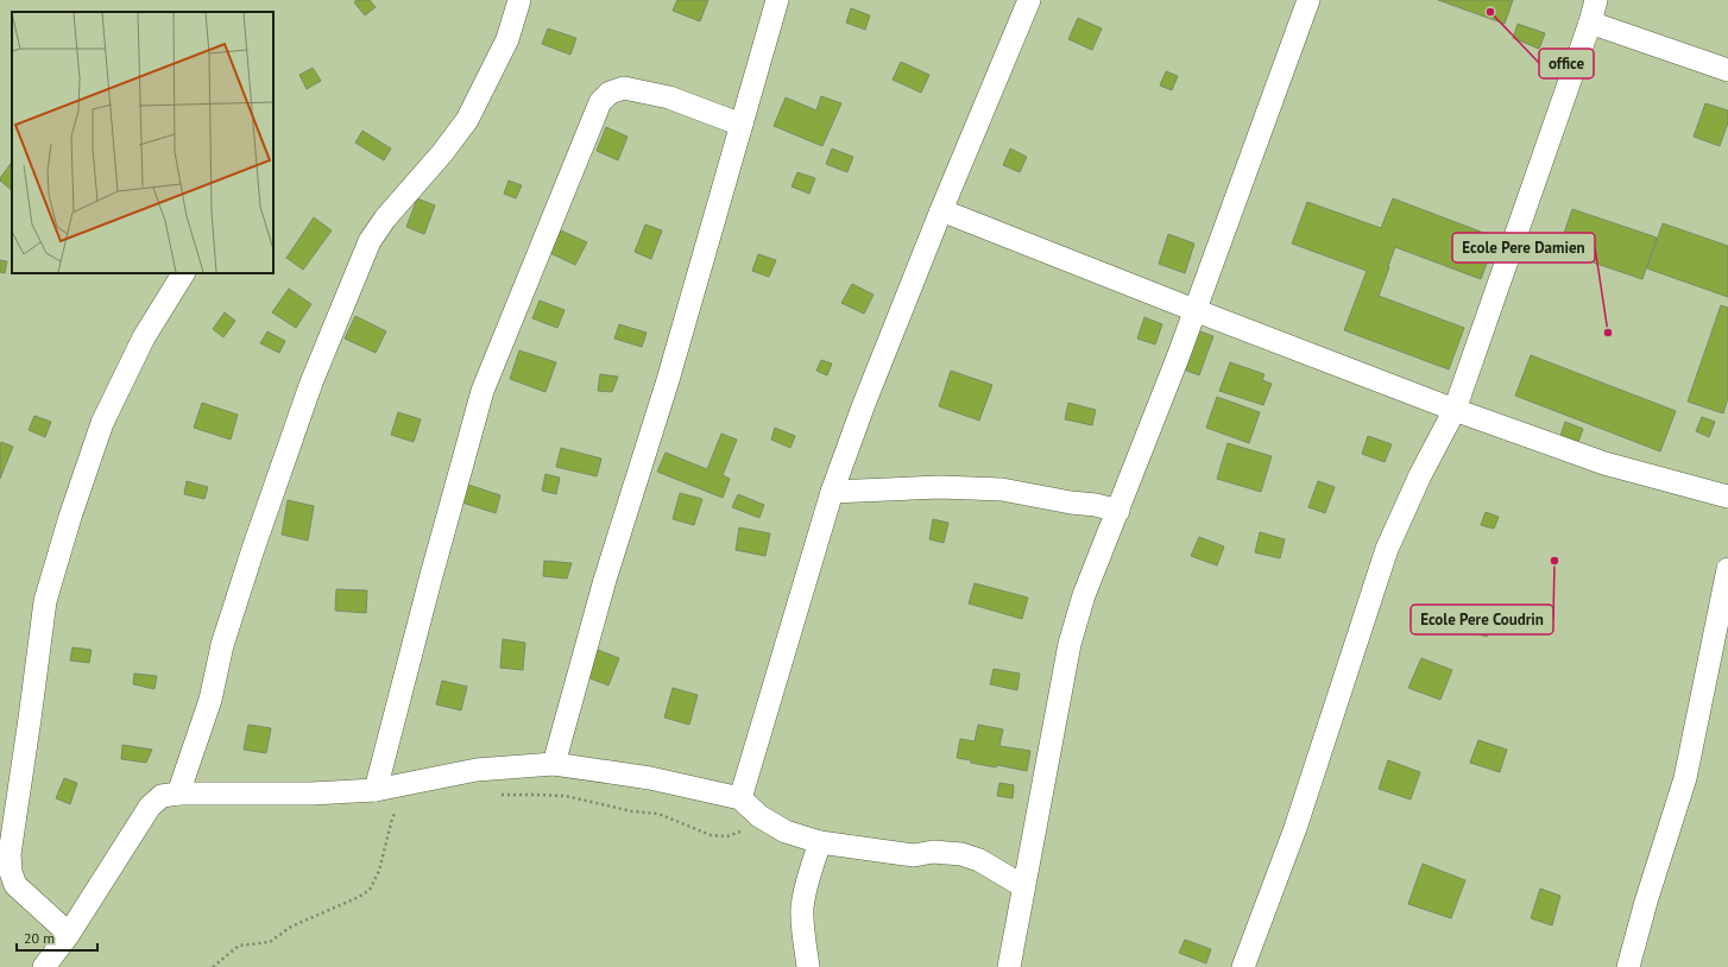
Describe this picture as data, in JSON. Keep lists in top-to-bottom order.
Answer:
{
  "places": ["office", "Ecole Pere Damien", "Ecole Pere Coudrin"],
  "scale_bar": "20 m"
}
